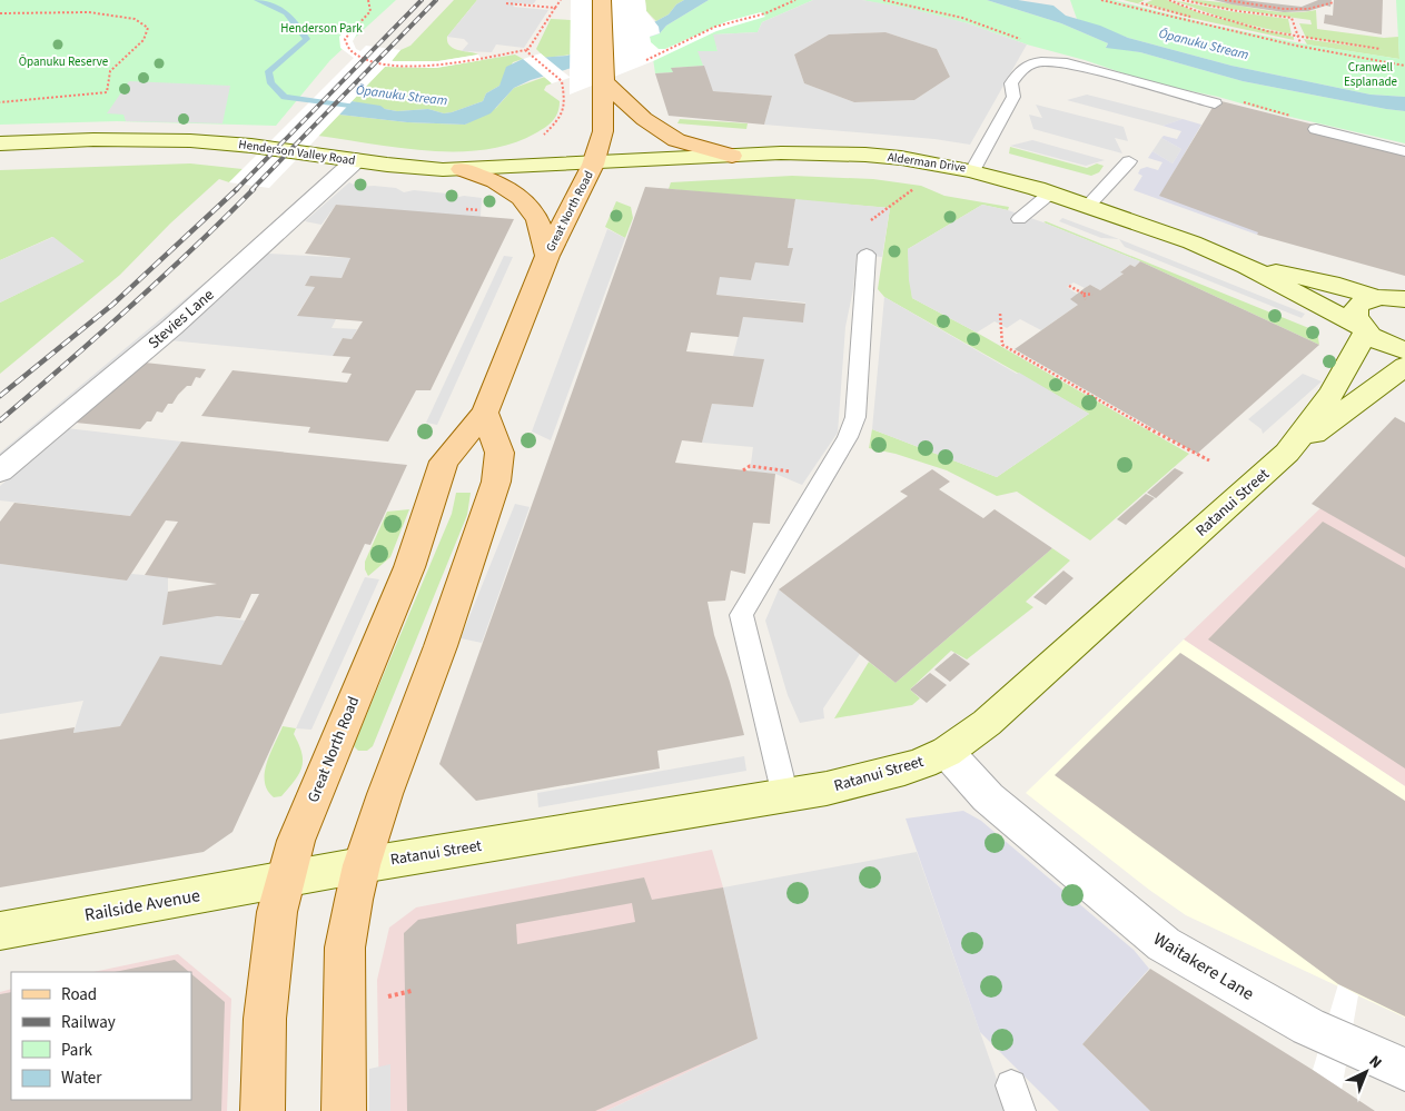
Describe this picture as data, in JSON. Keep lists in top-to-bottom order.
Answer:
{
  "streets": {
    "main road": [
      "Henderson Valley Road",
      "Alderman Drive",
      "Great North Road",
      "Ratanui Street",
      "Railside Avenue"
    ],
    "street": ["Stevies Lane", "Waitakere Lane"]
  },
  "crossings": [
    ["Henderson Valley Road", "Alderman Drive"],
    ["Henderson Valley Road", "Great North Road"],
    ["Henderson Valley Road", "Stevies Lane"],
    ["Alderman Drive", "Great North Road"],
    ["Alderman Drive", "Ratanui Street"],
    ["Great North Road", "Ratanui Street"],
    ["Great North Road", "Railside Avenue"],
    ["Ratanui Street", "Railside Avenue"],
    ["Ratanui Street", "Waitakere Lane"]
  ],
  "water": ["Ōpanuku Stream"],
  "parks": ["Henderson Park", "Ōpanuku Reserve", "Cranwell Esplanade"],
  "legend": [
    "Road",
    "Railway",
    "Park",
    "Water"
  ],
  "north": "top right"
}
